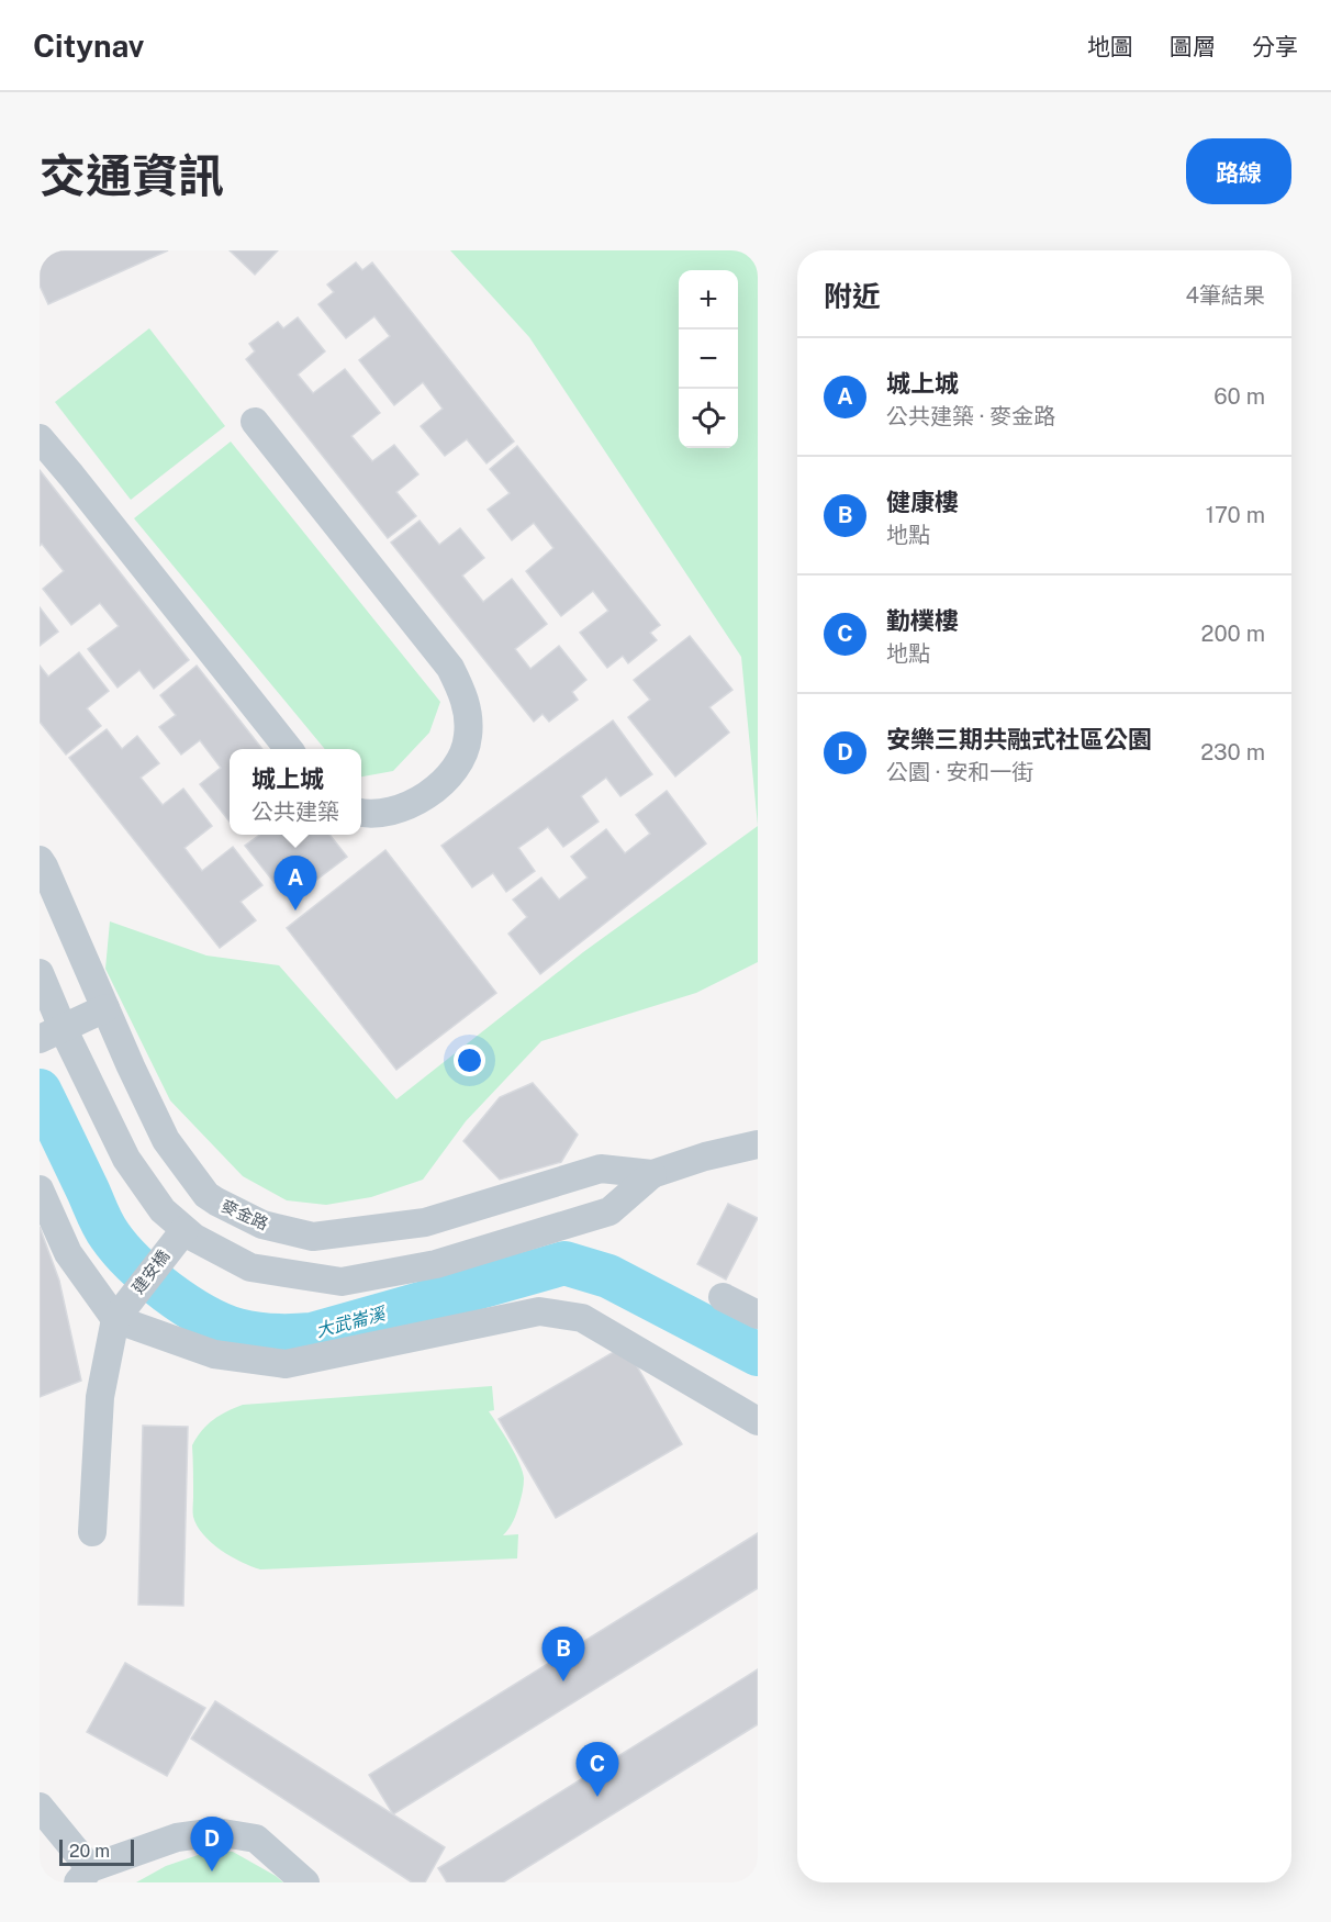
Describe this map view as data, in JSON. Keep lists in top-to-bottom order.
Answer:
{
  "streets": {
    "street": ["麥金路", "建安橋"]
  },
  "crossings": [
    ["麥金路", "建安橋"]
  ],
  "water": ["大武崙溪"],
  "scale_bar": "20 m",
  "page": {
    "header": "Citynav",
    "nav": ["地圖", "圖層", "分享"],
    "title": "交通資訊",
    "buttons": "路線",
    "heading": ["附近", "4筆結果"],
    "map_buttons": ["+", "−"],
    "list": [
      {
        "mark": "A",
        "name": "城上城",
        "note": "公共建築 · 麥金路",
        "value": "60 m"
      },
      {
        "mark": "B",
        "name": "健康樓",
        "note": "地點",
        "value": "170 m"
      },
      {
        "mark": "C",
        "name": "勤樸樓",
        "note": "地點",
        "value": "200 m"
      },
      {
        "mark": "D",
        "name": "安樂三期共融式社區公園",
        "note": "公園 · 安和一街",
        "value": "230 m"
      }
    ],
    "popup": ["城上城", "公共建築"],
    "pins": [
      "A",
      "B",
      "C",
      "D"
    ],
    "scale": "20 m"
  }
}
